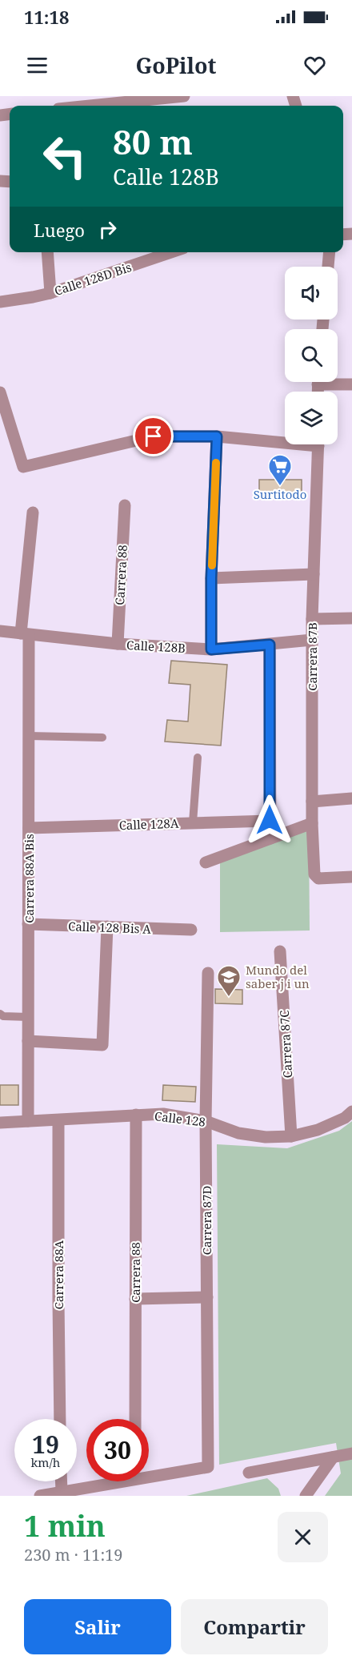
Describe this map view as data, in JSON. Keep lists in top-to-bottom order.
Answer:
{
  "streets": {
    "street": [
      "Calle 128D Bis",
      "Carrera 88",
      "Calle 128B",
      "Carrera 87B",
      "Calle 128A",
      "Carrera 88A Bis",
      "Calle 128 Bis A",
      "Carrera 87C",
      "Calle 128",
      "Carrera 87D",
      "Carrera 88A"
    ]
  },
  "crossings": [
    ["Carrera 88", "Calle 128B"],
    ["Carrera 88", "Calle 128"],
    ["Calle 128B", "Carrera 87B"],
    ["Calle 128B", "Carrera 88A Bis"],
    ["Calle 128A", "Carrera 88A Bis"],
    ["Carrera 88A Bis", "Calle 128 Bis A"],
    ["Carrera 88A Bis", "Calle 128"],
    ["Carrera 87C", "Calle 128"],
    ["Calle 128", "Carrera 87D"],
    ["Calle 128", "Carrera 88A"]
  ],
  "places": {
    "supermarket": ["Surtitodo"],
    "school or university": ["Mundo del saber j i un"]
  },
  "page": {
    "status": "11:18",
    "header": "GoPilot",
    "turn": ["80 m", "Calle 128B"],
    "then": "Luego",
    "speed": "19 km/h",
    "limit": "30",
    "heading": ["1 min", "230 m · 11:19"],
    "buttons": ["Salir", "Compartir"]
  }
}
